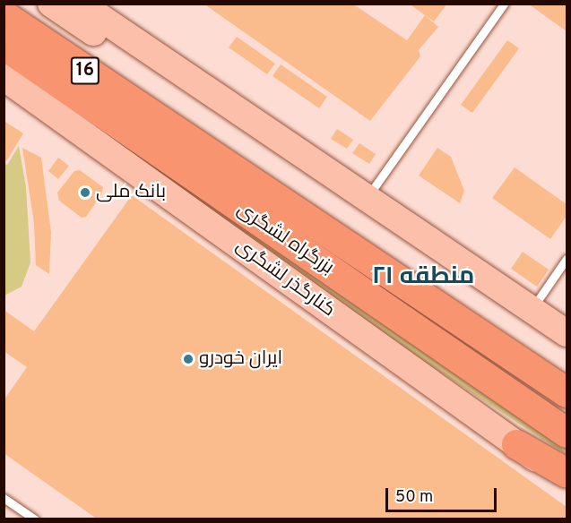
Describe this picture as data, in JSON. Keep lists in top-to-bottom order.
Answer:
{
  "streets": {
    "highway": ["16", "بزرگراه لشگری"],
    "main road": ["کنارگذر لشگری"]
  },
  "districts": ["منطقه ۲۱"],
  "places": ["بانک ملی", "ایران خودرو"],
  "scale_bar": "50 m"
}
